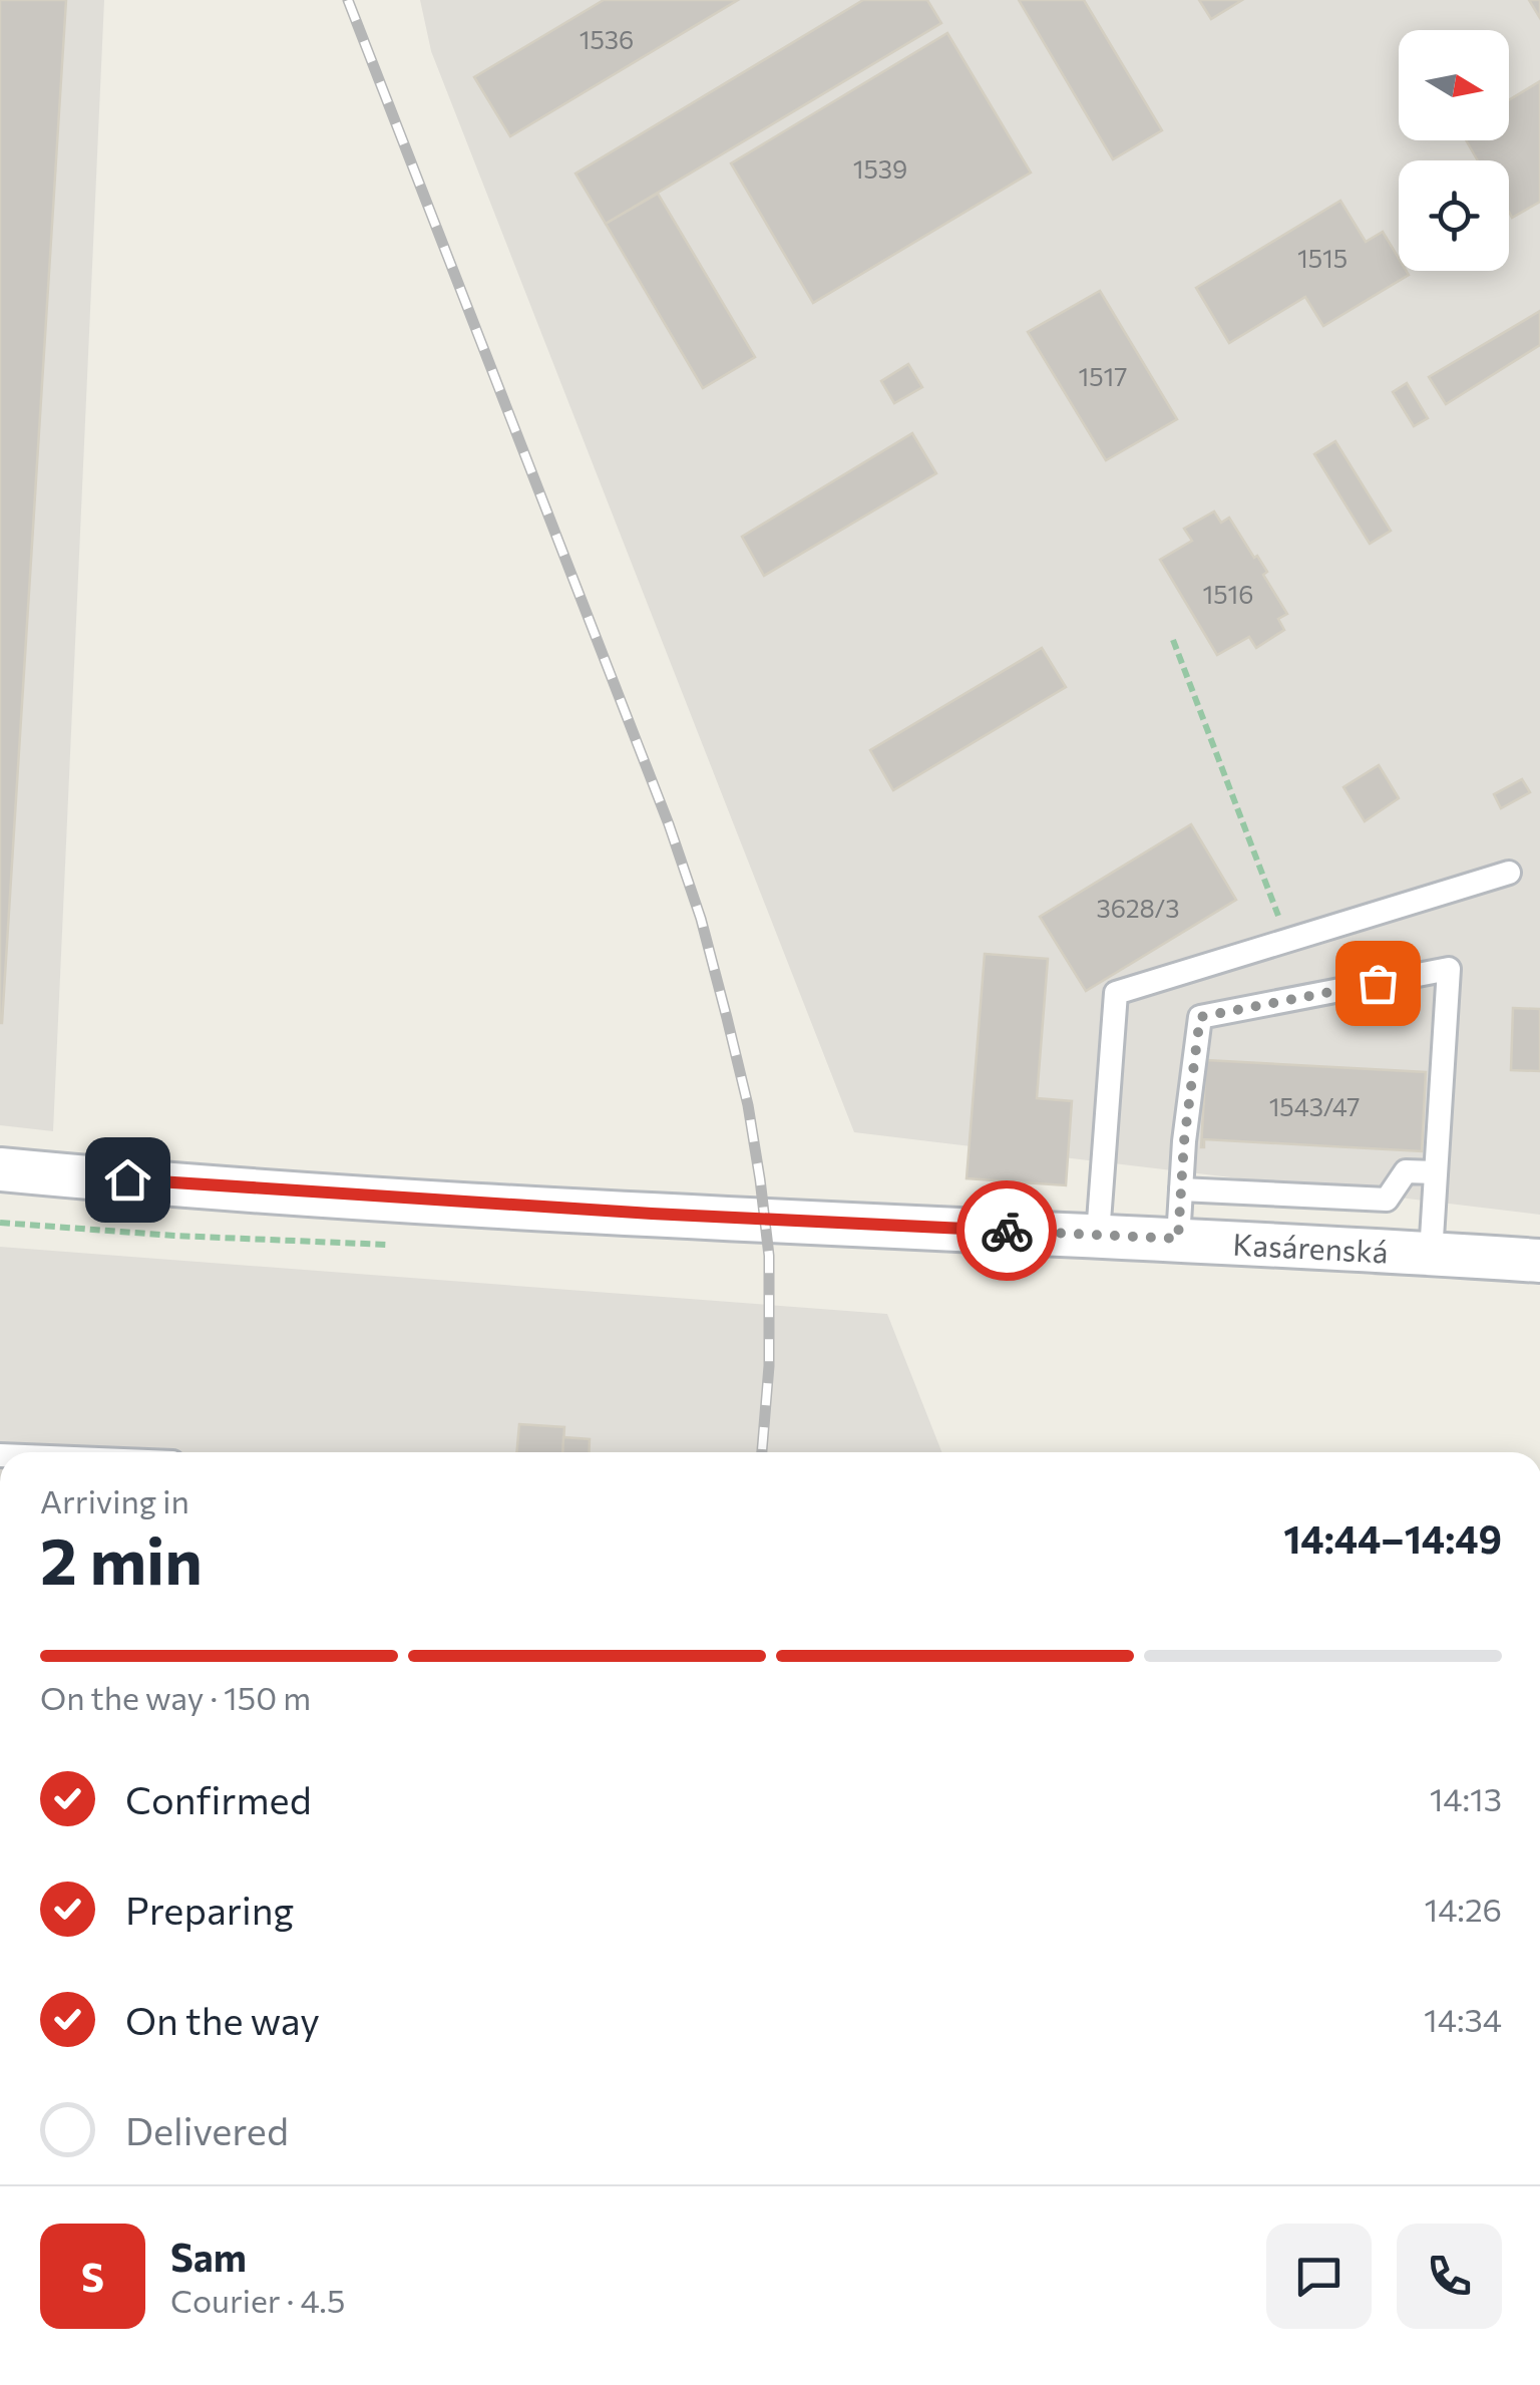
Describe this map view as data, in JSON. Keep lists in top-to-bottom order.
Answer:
{
  "streets": {
    "street": ["Kasárenská"]
  },
  "house_numbers": [
    "1536",
    "1539",
    "1515",
    "1517",
    "1516",
    "3628/3",
    "1543/47"
  ],
  "north": "right",
  "page": {
    "heading": ["2 min", "Arriving in", "14:44–14:49"],
    "panel": ["Sam", "Courier · 4.5"],
    "bar": "On the way · 150 m",
    "list": [
      ["Confirmed", "14:13"],
      ["Preparing", "14:26"],
      ["On the way", "14:34"],
      "Delivered"
    ],
    "round": "S"
  }
}
